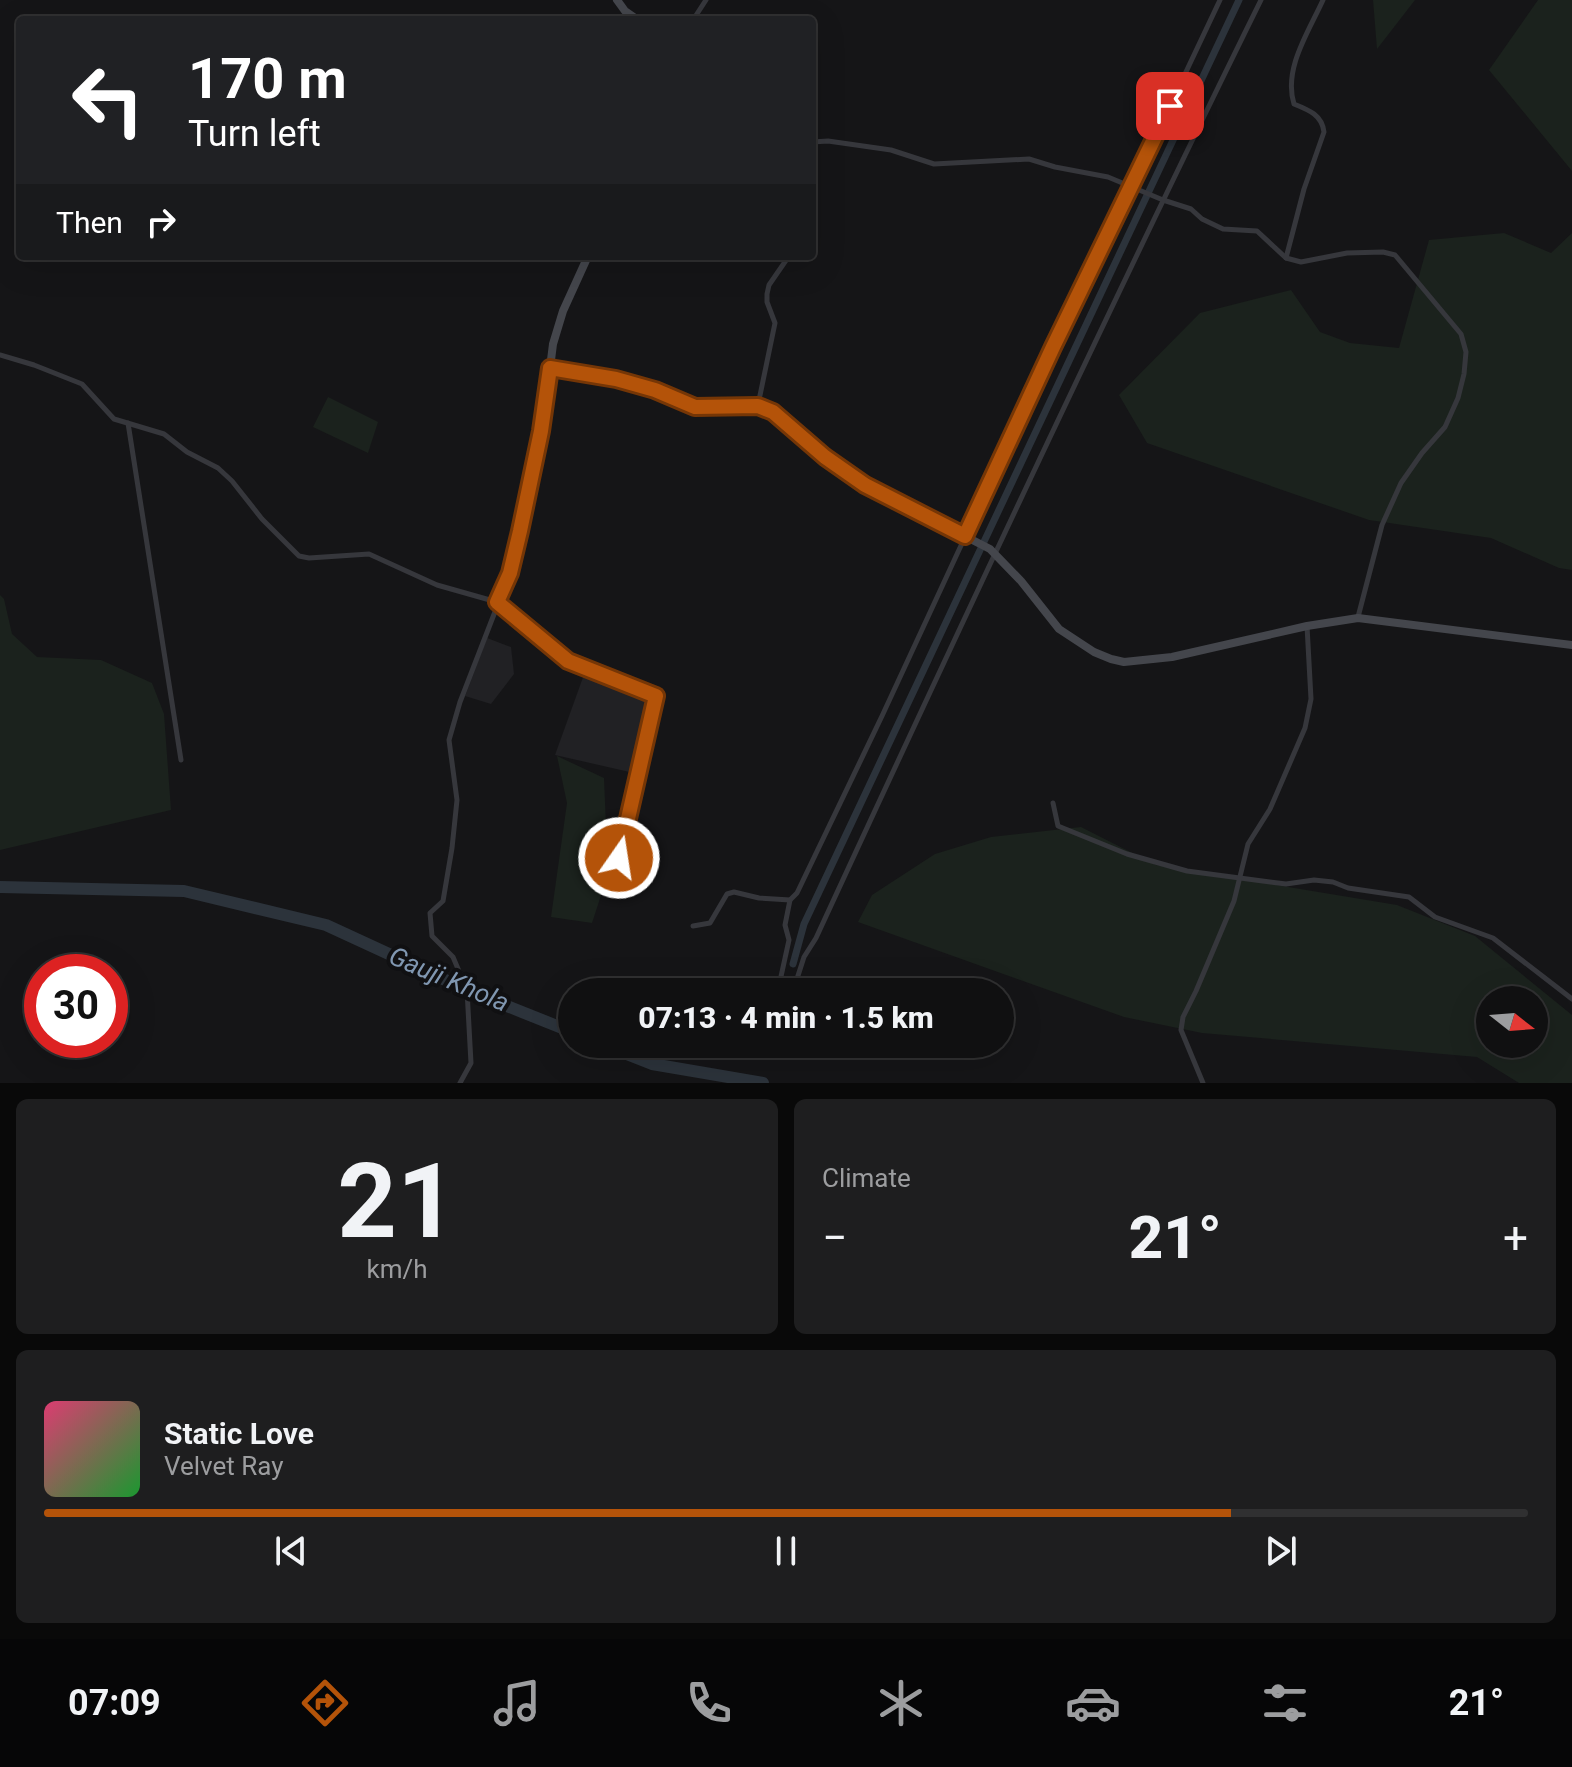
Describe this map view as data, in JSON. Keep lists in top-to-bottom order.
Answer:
{
  "water": ["Gauji Khola"],
  "north": "right",
  "page": {
    "turn": ["170 m", "Turn left"],
    "then": "Then",
    "limit": "30",
    "trip": "07:13 · 4 min · 1.5 km",
    "tile": [
      ["21", "km/h"],
      "Climate"
    ],
    "heat": ["−", "21°", "+"],
    "song": ["Static Love", "Velvet Ray"],
    "tabs": ["07:09", "21°"]
  }
}
